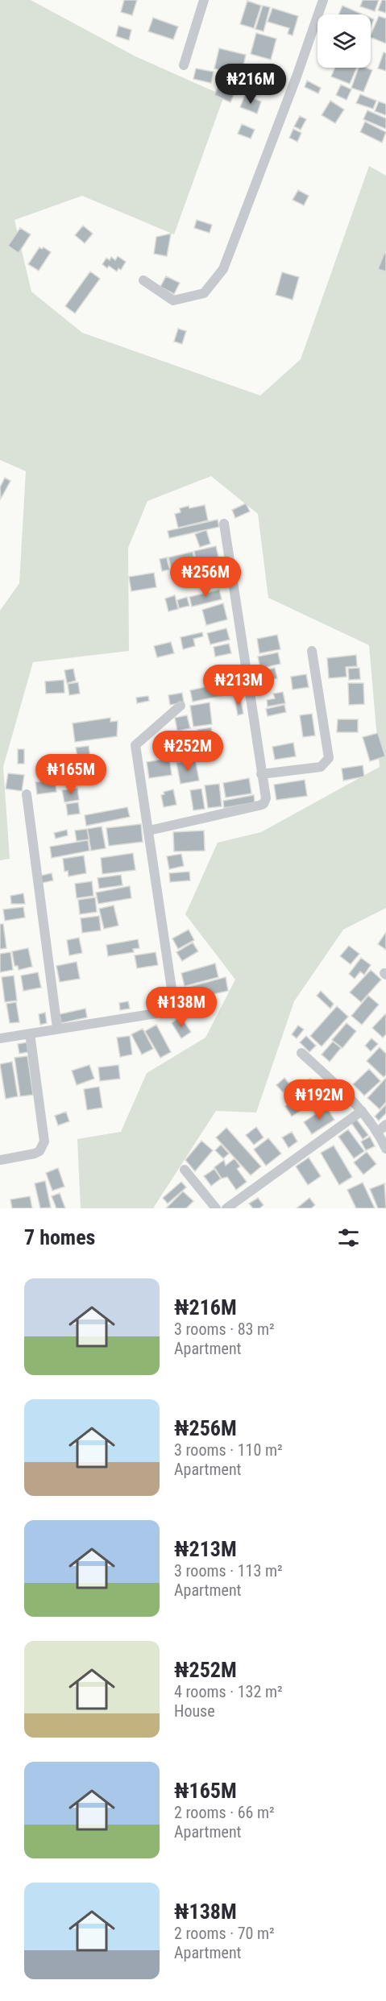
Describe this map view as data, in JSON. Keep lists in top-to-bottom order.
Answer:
{
  "page": {
    "price": [
      "₦216M",
      "₦256M",
      "₦213M",
      "₦252M",
      "₦165M",
      "₦138M",
      "₦192M"
    ],
    "heading": "7 homes",
    "list": [
      {
        "name": "₦216M",
        "note": "3 rooms · 83 m² · Apartment"
      },
      {
        "name": "₦256M",
        "note": "3 rooms · 110 m² · Apartment"
      },
      {
        "name": "₦213M",
        "note": "3 rooms · 113 m² · Apartment"
      },
      {
        "name": "₦252M",
        "note": "4 rooms · 132 m² · House"
      },
      {
        "name": "₦165M",
        "note": "2 rooms · 66 m² · Apartment"
      },
      {
        "name": "₦138M",
        "note": "2 rooms · 70 m² · Apartment"
      }
    ]
  }
}
